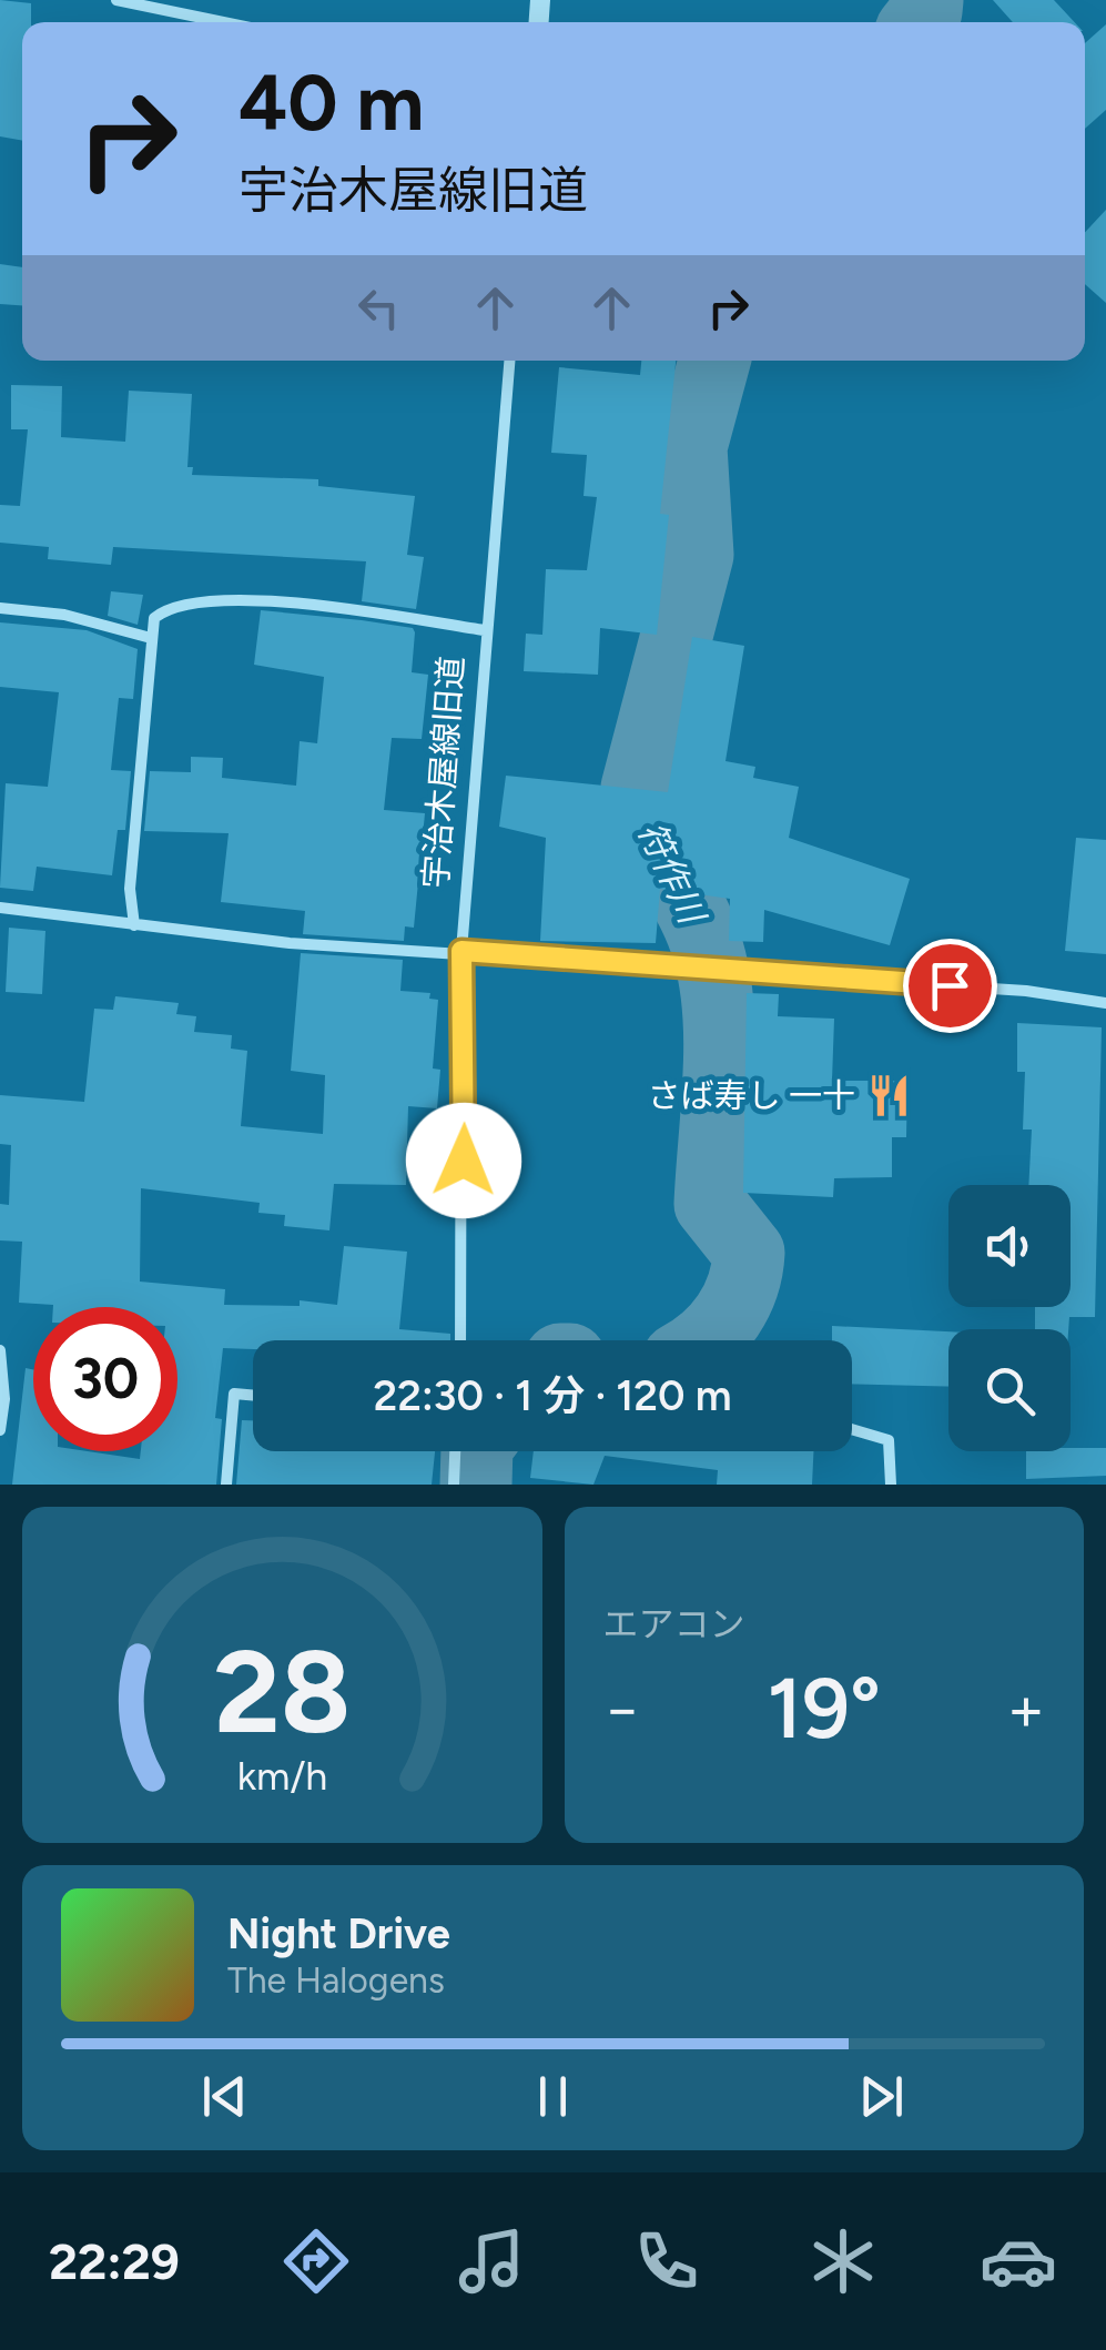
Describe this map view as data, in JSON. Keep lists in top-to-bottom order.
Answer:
{
  "streets": {
    "street": ["宇治木屋線旧道"]
  },
  "water": ["符作川"],
  "places": {
    "restaurant": ["さば寿し 一十"]
  },
  "page": {
    "turn": ["40 m", "宇治木屋線旧道"],
    "limit": "30",
    "trip": "22:30 · 1 分 · 120 m",
    "tile": "エアコン",
    "heat": ["−", "19°", "+"],
    "song": ["Night Drive", "The Halogens"],
    "tabs": "22:29",
    "gauge": ["28", "km/h"]
  }
}
